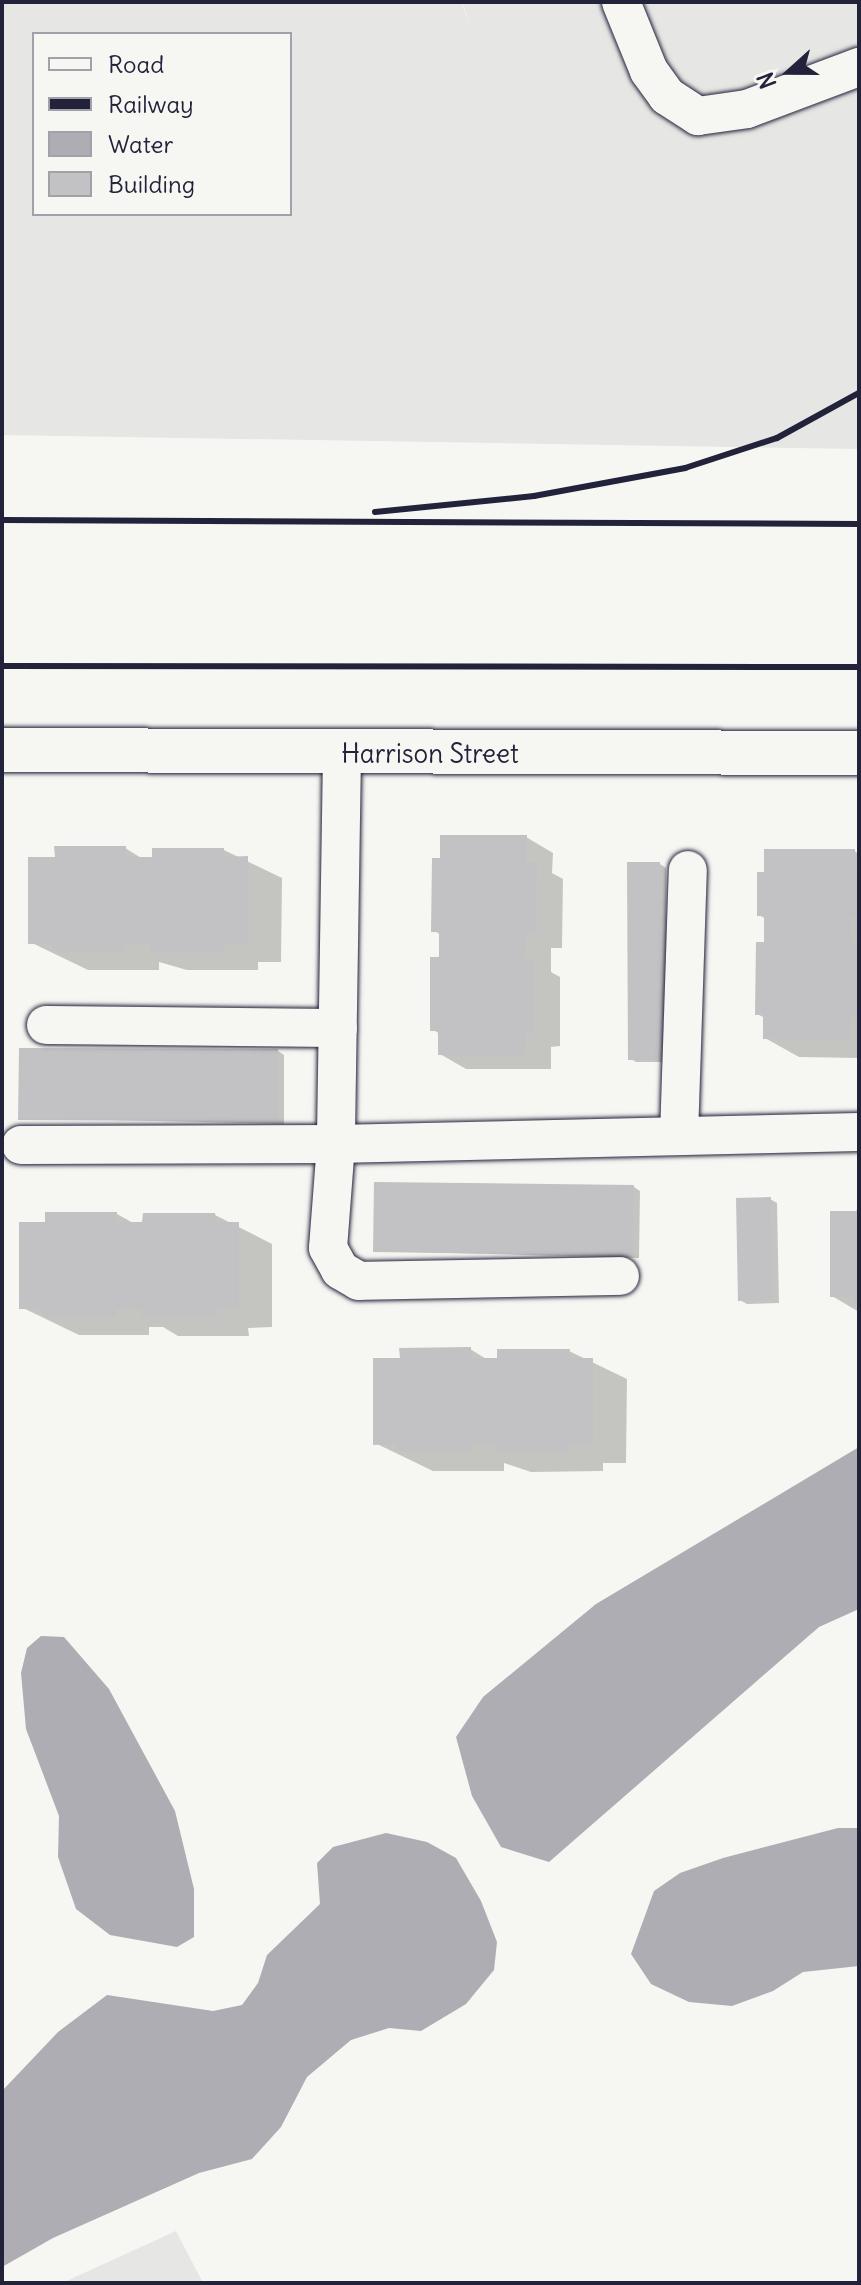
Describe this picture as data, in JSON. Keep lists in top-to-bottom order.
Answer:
{
  "streets": {
    "main road": ["Harrison Street"]
  },
  "legend": [
    "Road",
    "Railway",
    "Water",
    "Building"
  ],
  "north": "left"
}
